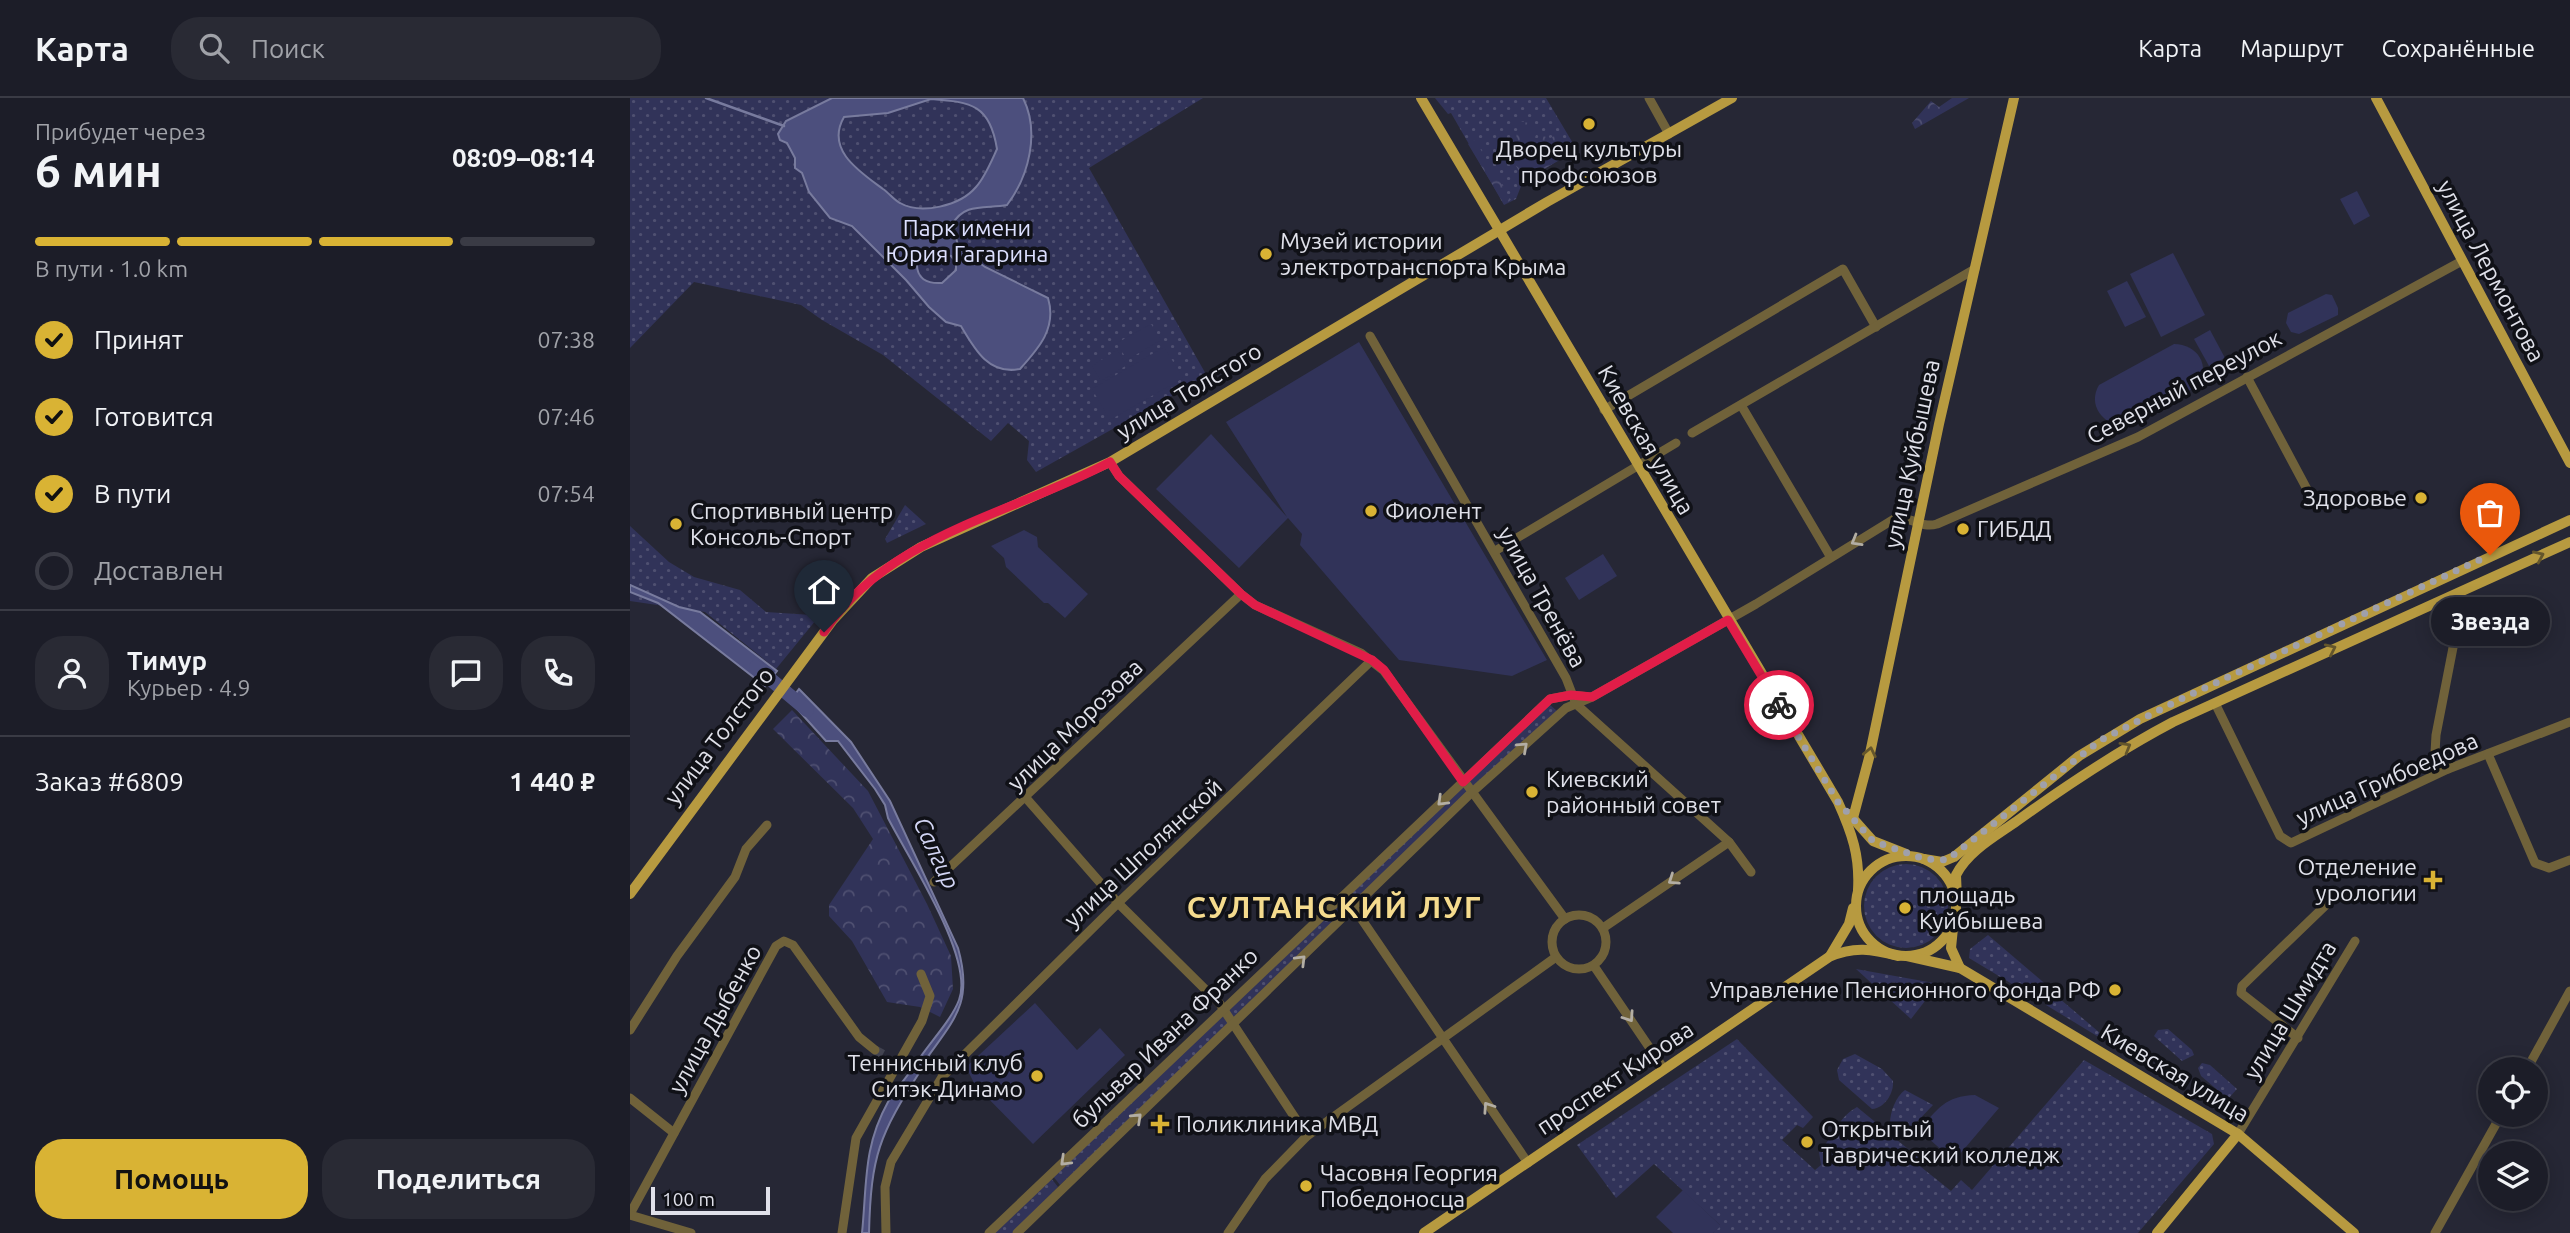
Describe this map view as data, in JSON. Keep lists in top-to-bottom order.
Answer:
{
  "streets": {
    "main road": [
      "улица Лермонтова",
      "улица Толстого",
      "Киевская улица",
      "улица Куйбышева",
      "улица Шмидта",
      "проспект Кирова"
    ],
    "street": [
      "Северный переулок",
      "улица Тренёва",
      "улица Морозова",
      "улица Грибоедова",
      "улица Шполянской",
      "улица Дыбенко",
      "бульвар Ивана Франко"
    ]
  },
  "crossings": [
    ["улица Лермонтова", "Северный переулок"],
    ["Северный переулок", "улица Куйбышева"],
    ["Северный переулок", "бульвар Ивана Франко"],
    ["улица Толстого", "Киевская улица"],
    ["Киевская улица", "улица Куйбышева"],
    ["Киевская улица", "улица Шмидта"],
    ["Киевская улица", "бульвар Ивана Франко"],
    ["Киевская улица", "проспект Кирова"],
    ["улица Куйбышева", "бульвар Ивана Франко"],
    ["улица Тренёва", "бульвар Ивана Франко"]
  ],
  "one_way": ["улица Куйбышева"],
  "districts": ["СУЛТАНСКИЙ ЛУГ"],
  "water": ["Салгир"],
  "parks": ["Парк имени Юрия Гагарина"],
  "places": {
    "other": [
      "Дворец культуры профсоюзов",
      "Музей истории электротранспорта Крыма",
      "Здоровье",
      "Фиолент",
      "Спортивный центр Консоль-Спорт",
      "ГИБДД",
      "Звезда",
      "Киевский районный совет",
      "площадь Куйбышева",
      "Управление Пенсионного фонда РФ",
      "Теннисный клуб Ситэк-Динамо",
      "Открытый Таврический колледж",
      "Часовня Георгия Победоносца"
    ],
    "health": ["Отделение урологии", "Поликлиника МВД"]
  },
  "scale_bar": "100 m",
  "page": {
    "header": "Карта",
    "search": "Поиск",
    "nav": ["Карта", "Маршрут", "Сохранённые"],
    "heading": ["6 мин", "Прибудет через", "08:09–08:14"],
    "panel": [
      "Тимур",
      "Курьер · 4.9",
      "Заказ #6809",
      "1 440 ₽"
    ],
    "bar": "В пути · 1.0 km",
    "list": [
      ["Принят", "07:38"],
      ["Готовится", "07:46"],
      ["В пути", "07:54"],
      "Доставлен"
    ],
    "bubble": "Звезда",
    "buttons": ["Помощь", "Поделиться"],
    "scale": "100 m"
  }
}
